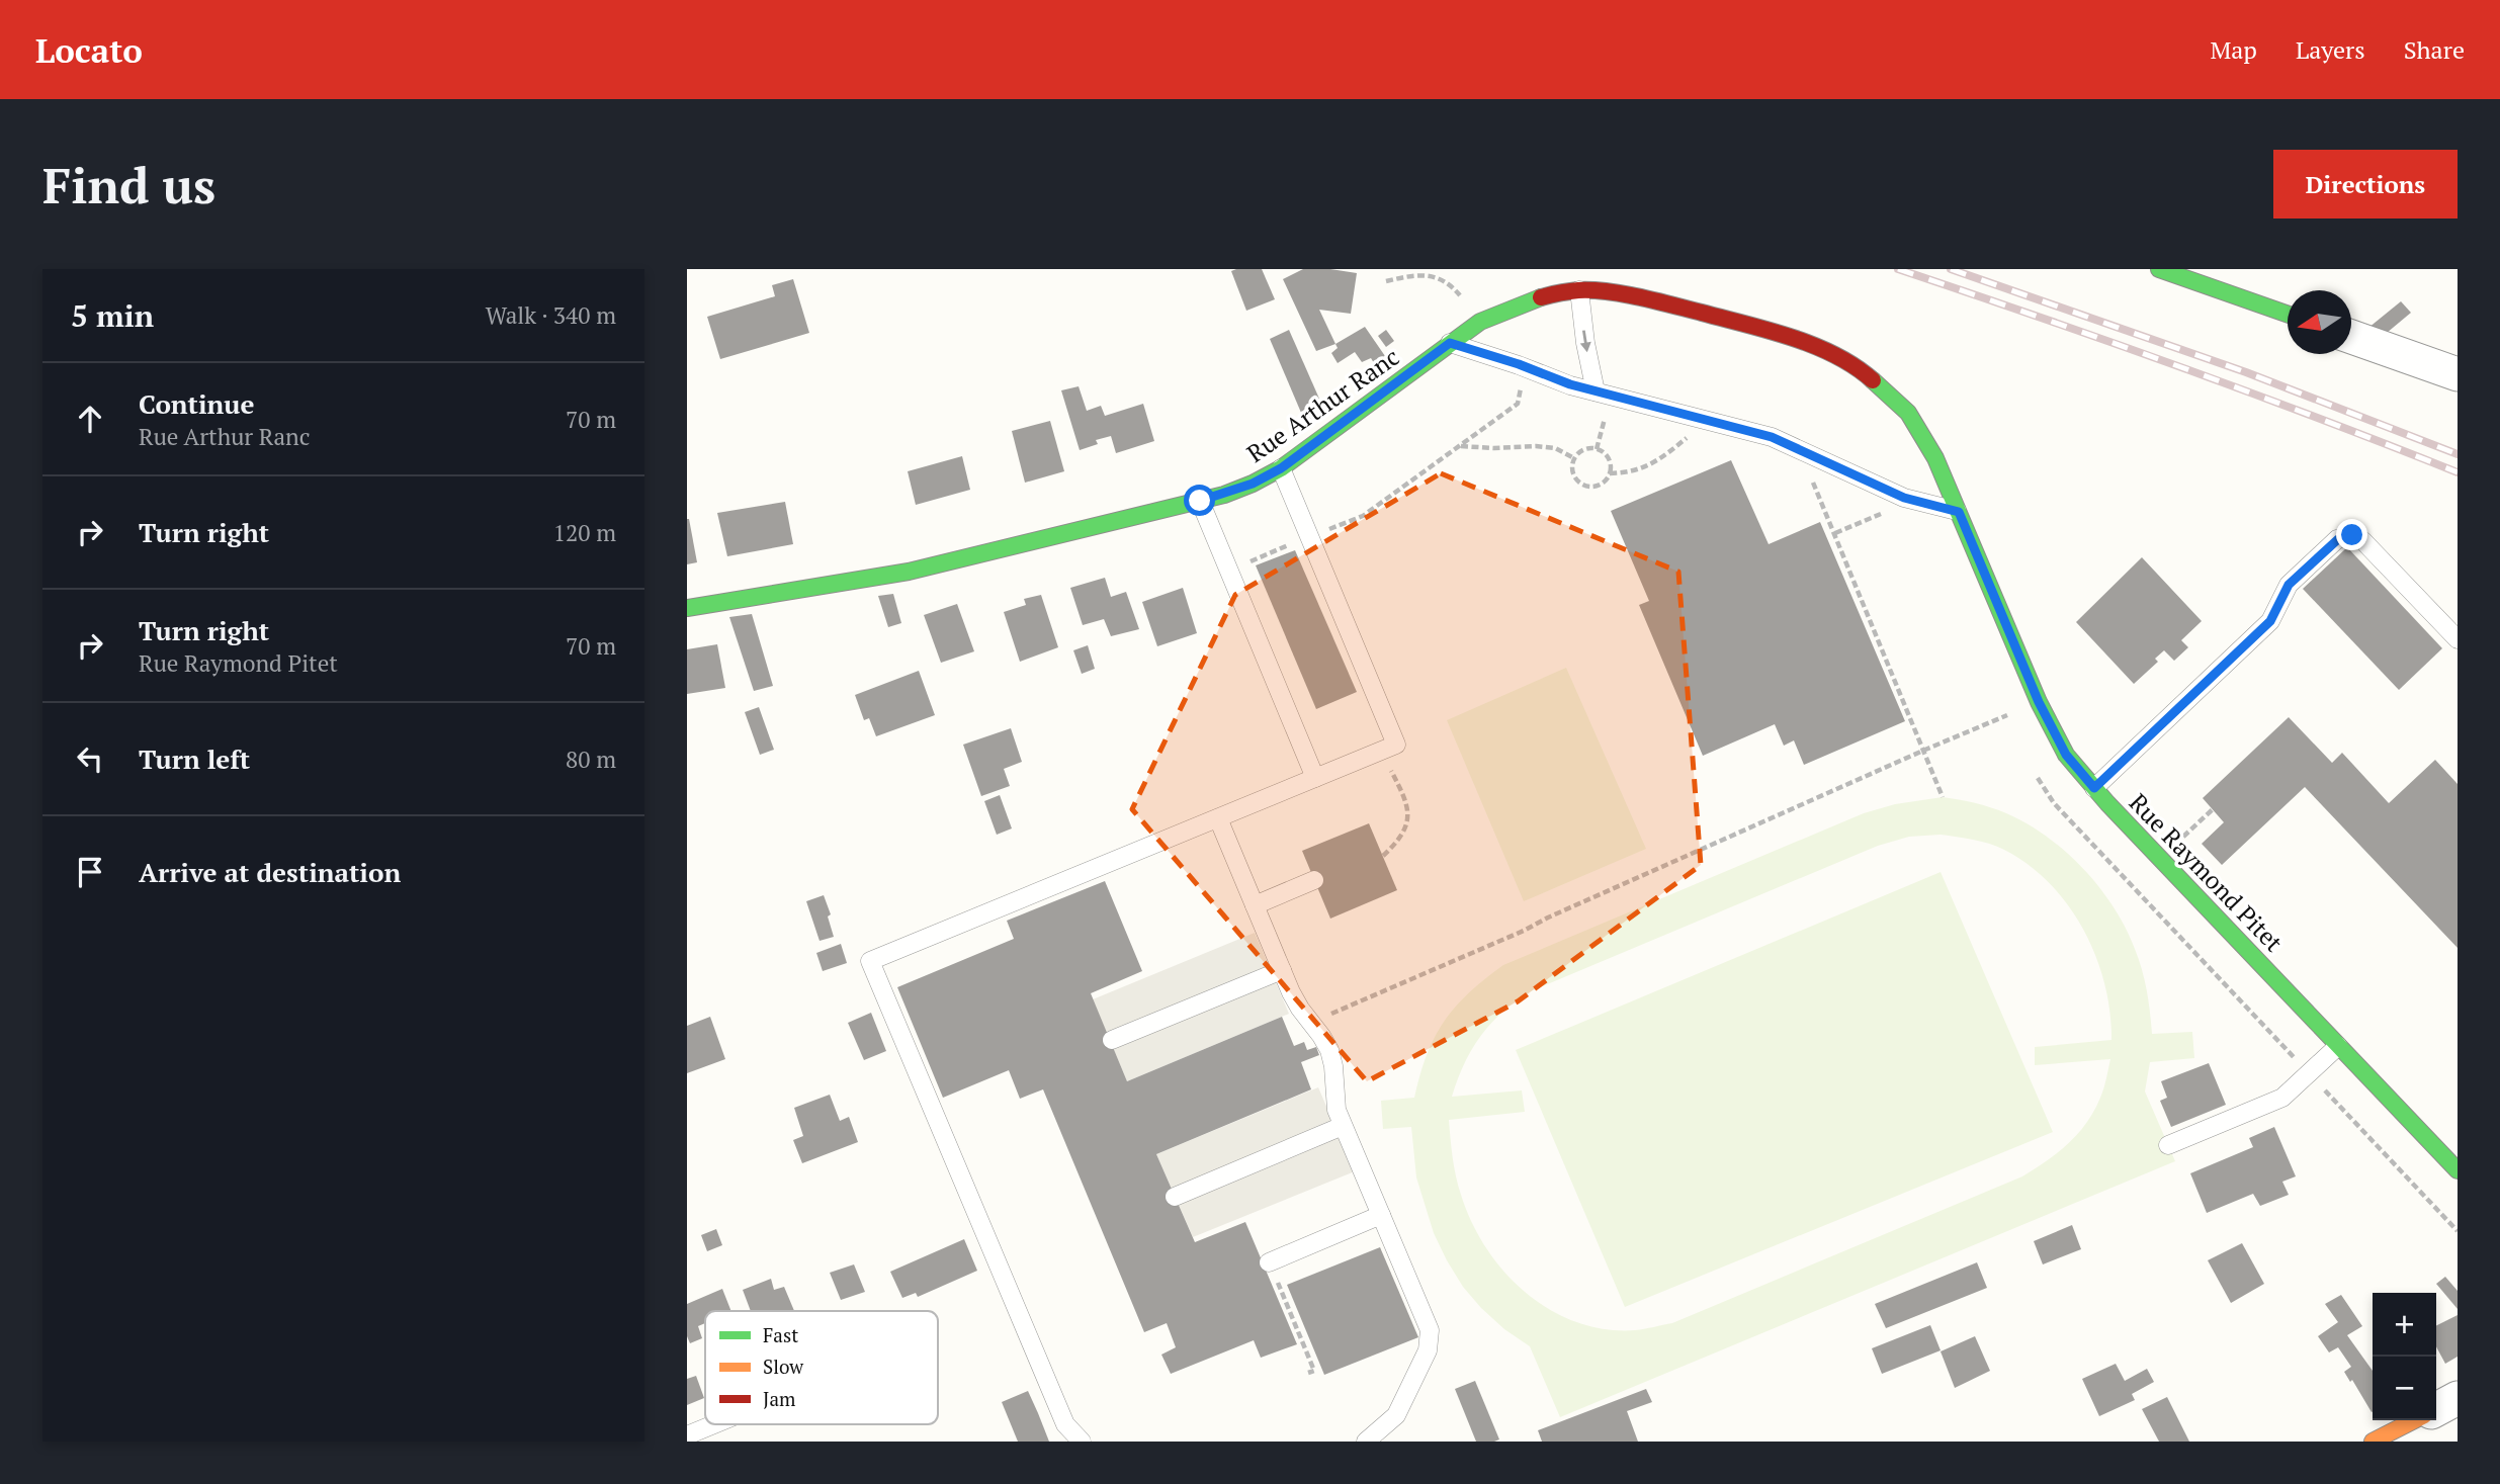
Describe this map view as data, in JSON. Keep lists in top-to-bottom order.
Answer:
{
  "streets": {
    "street": ["Rue Arthur Ranc", "Rue Raymond Pitet"]
  },
  "crossings": [
    ["Rue Arthur Ranc", "Rue Raymond Pitet"]
  ],
  "legend": ["Fast", "Slow", "Jam"],
  "north": "left",
  "page": {
    "header": "Locato",
    "nav": ["Map", "Layers", "Share"],
    "buttons": "Directions",
    "title": "Find us",
    "heading": ["5 min", "Walk · 340 m"],
    "list": [
      ["Continue", "Rue Arthur Ranc", "70 m"],
      ["Turn right", "120 m"],
      ["Turn right", "Rue Raymond Pitet", "70 m"],
      ["Turn left", "80 m"],
      "Arrive at destination"
    ],
    "map_buttons": ["+", "−"]
  }
}
